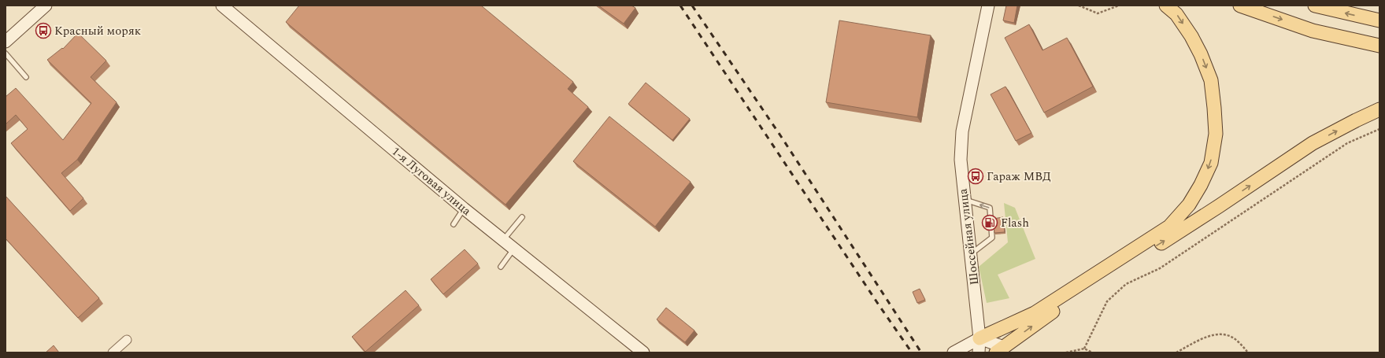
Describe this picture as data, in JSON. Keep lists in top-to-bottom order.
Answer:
{
  "streets": {
    "main road": ["1-я Луговая улица", "Шоссейная улица"]
  },
  "places": {
    "bus stop": ["Красный моряк", "Гараж МВД"],
    "fuel station": ["Flash"]
  }
}
